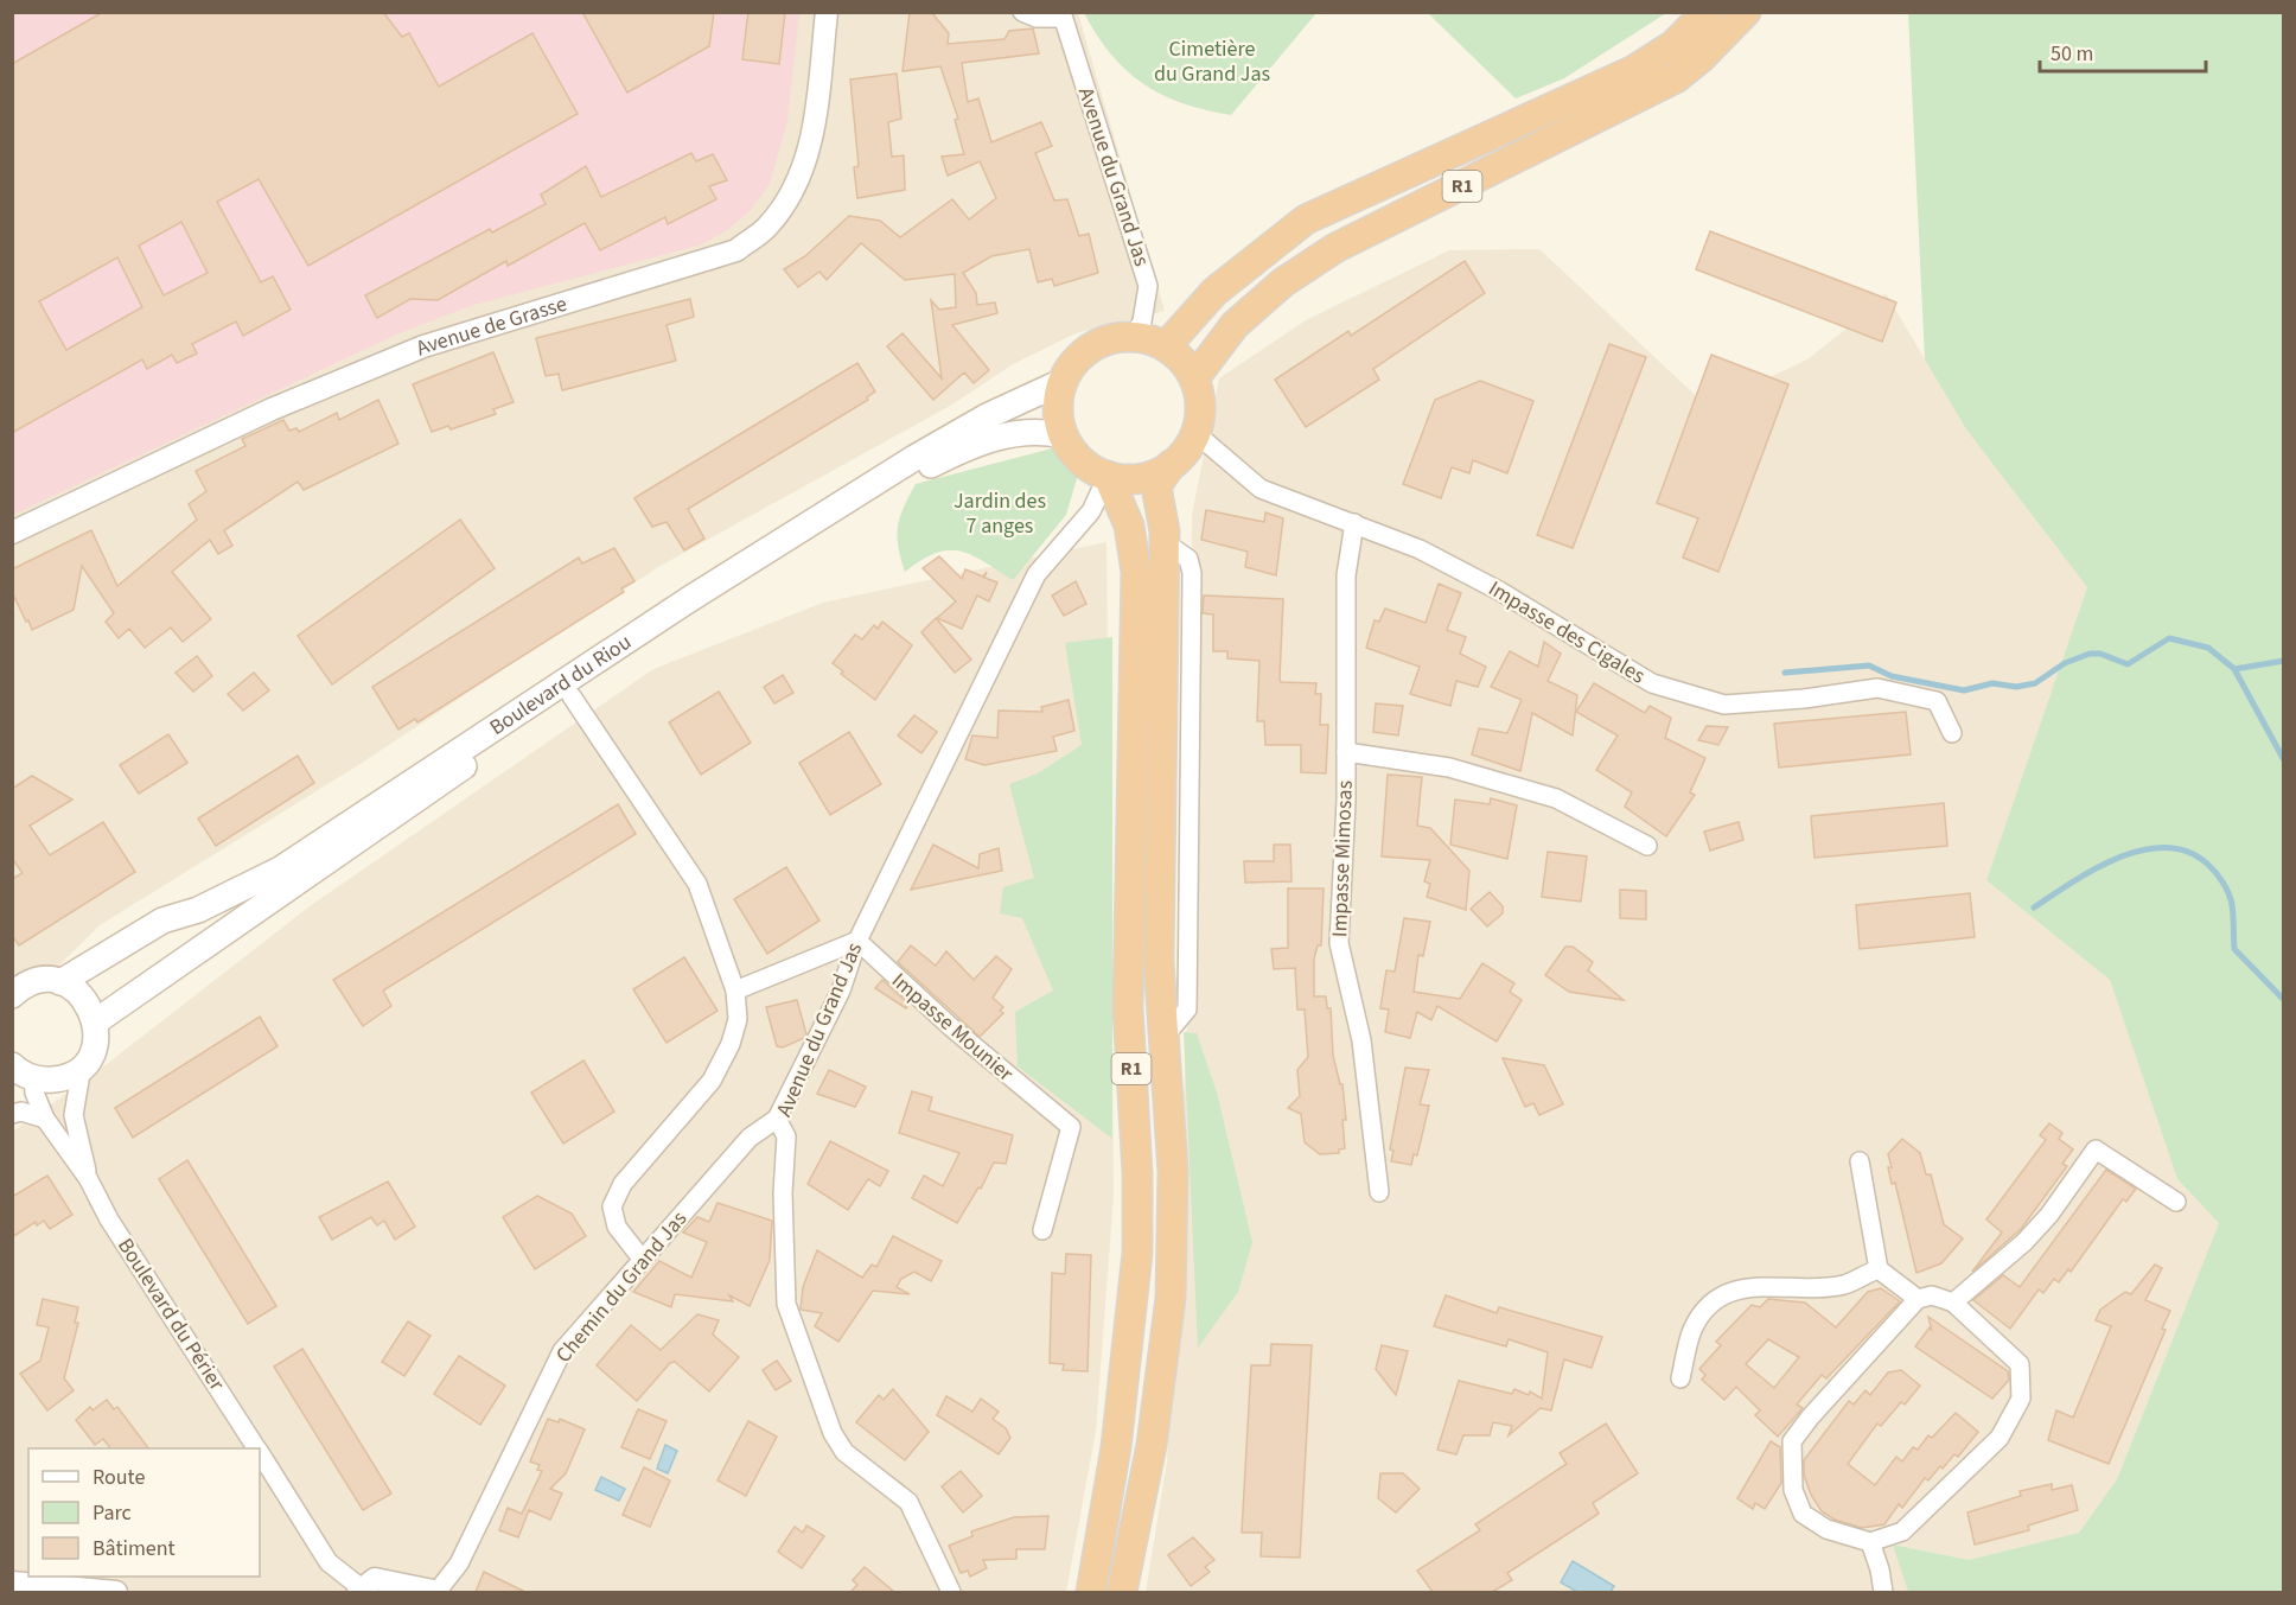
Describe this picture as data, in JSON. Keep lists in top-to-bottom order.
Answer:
{
  "streets": {
    "highway": ["R1"],
    "main road": ["Boulevard du Riou"],
    "street": [
      "Avenue du Grand Jas",
      "Avenue de Grasse",
      "Impasse des Cigales",
      "Impasse Mimosas",
      "Impasse Mounier",
      "Chemin du Grand Jas",
      "Boulevard du Périer"
    ]
  },
  "crossings": [
    ["Avenue du Grand Jas", "R1"],
    ["Avenue du Grand Jas", "Impasse des Cigales"],
    ["Avenue du Grand Jas", "Boulevard du Riou"],
    ["Avenue du Grand Jas", "Impasse Mounier"],
    ["Avenue du Grand Jas", "Chemin du Grand Jas"],
    ["R1", "Impasse des Cigales"],
    ["R1", "Boulevard du Riou"],
    ["Impasse des Cigales", "Boulevard du Riou"],
    ["Impasse des Cigales", "Impasse Mimosas"]
  ],
  "parks": ["Cimetière du Grand Jas", "Jardin des 7 anges"],
  "legend": ["Route", "Parc", "Bâtiment"],
  "scale_bar": "50 m"
}
